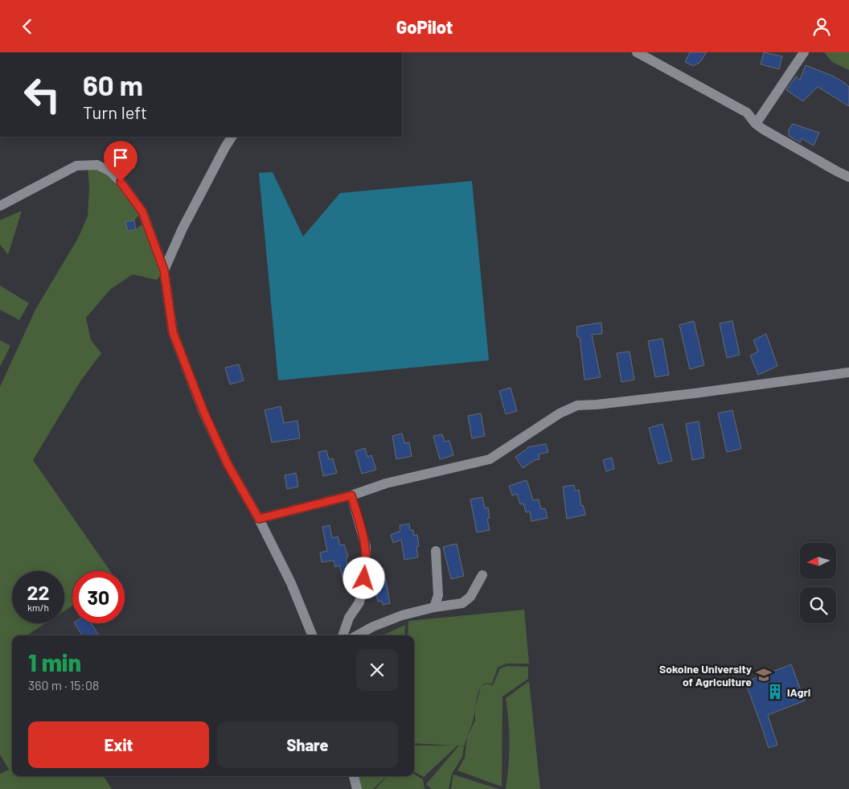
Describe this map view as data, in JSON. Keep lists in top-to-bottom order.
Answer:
{
  "places": {
    "school or university": ["Sokoine University of Agriculture"],
    "building": ["iAgri"]
  },
  "north": "left",
  "page": {
    "header": "GoPilot",
    "turn": ["60 m", "Turn left"],
    "speed": "22 km/h",
    "limit": "30",
    "heading": ["1 min", "360 m · 15:08"],
    "buttons": ["Exit", "Share"]
  }
}
